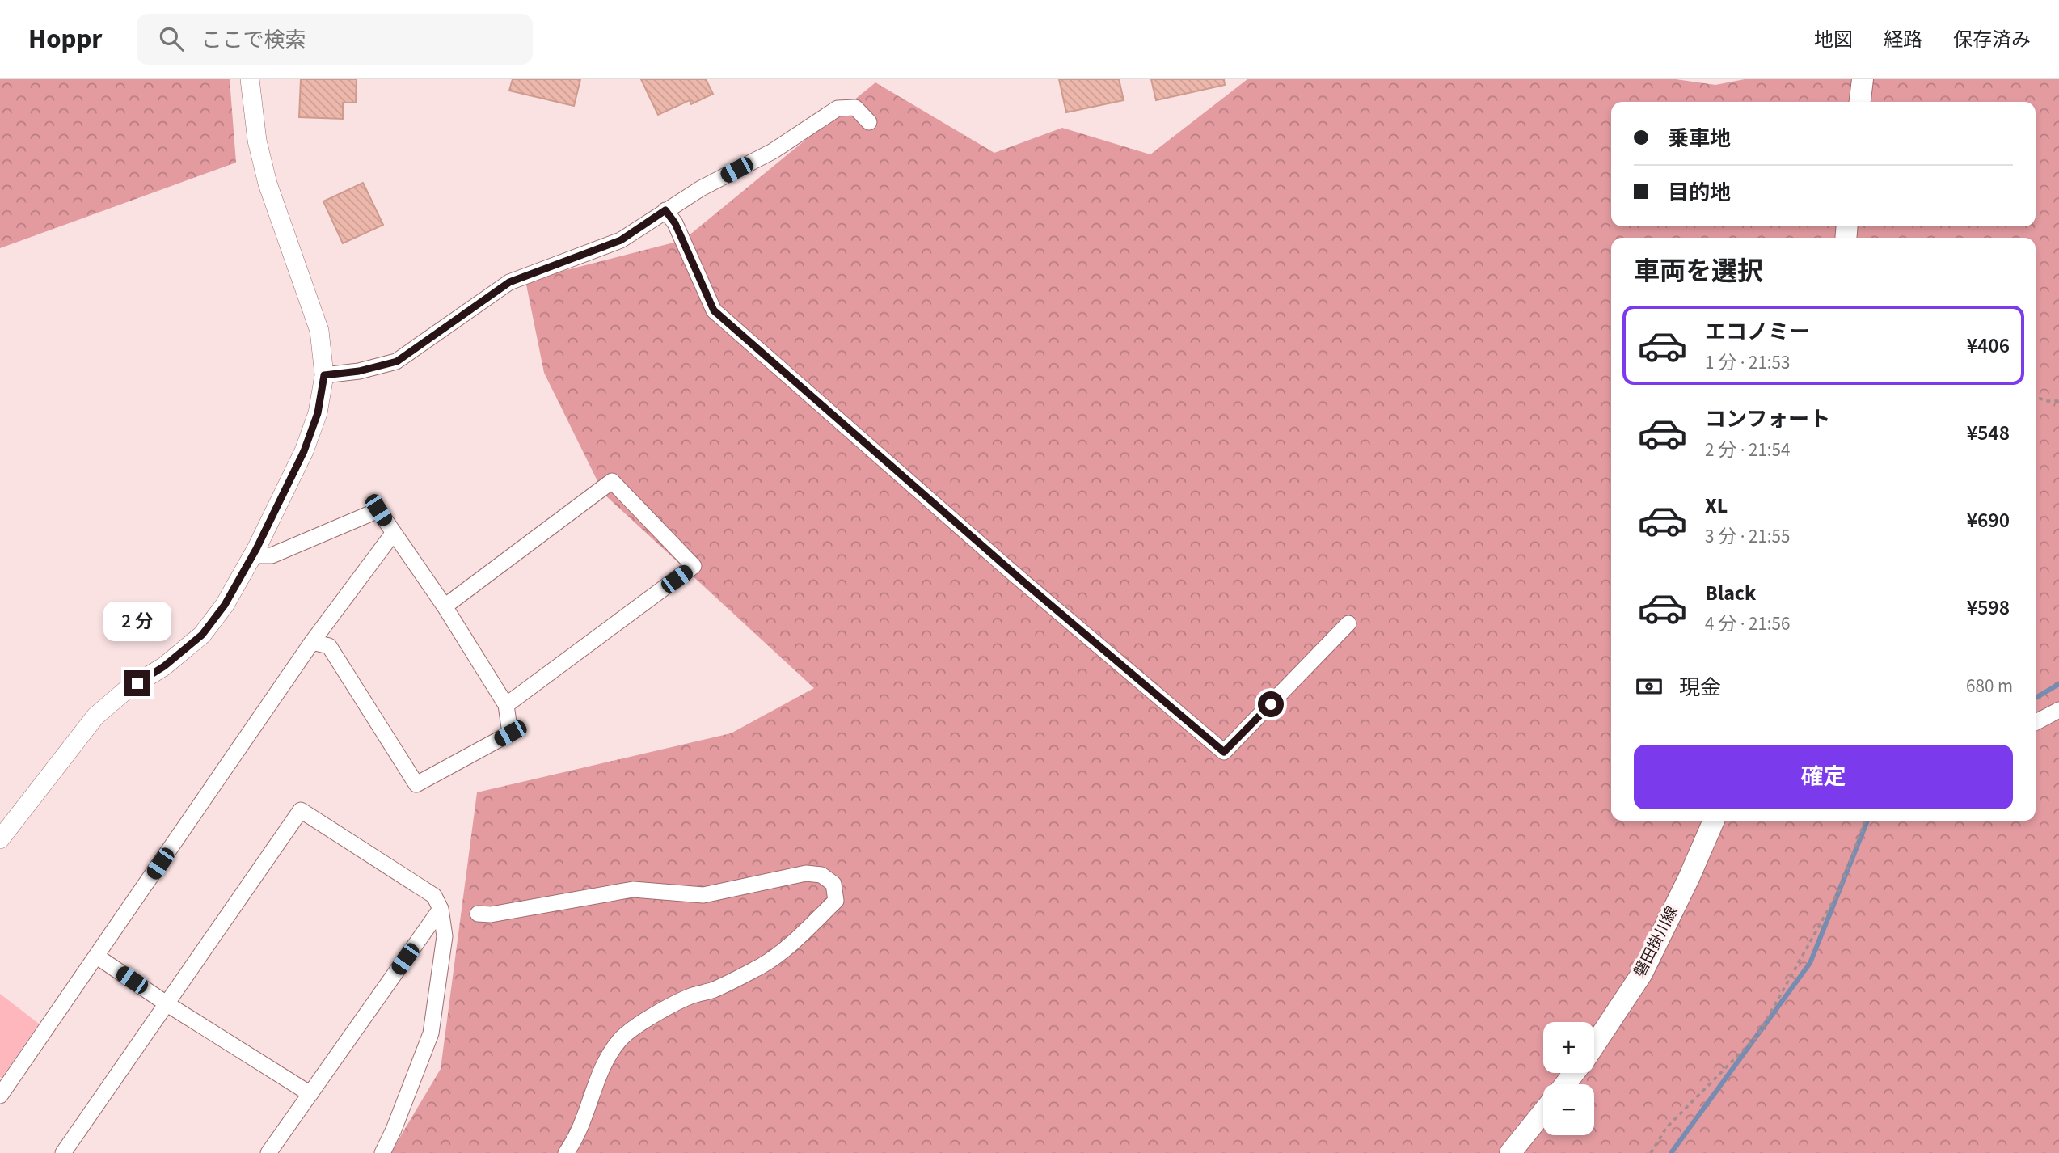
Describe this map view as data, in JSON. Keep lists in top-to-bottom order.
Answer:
{
  "streets": {
    "main road": ["磐田掛川線"]
  },
  "page": {
    "header": "Hoppr",
    "search": "ここで検索",
    "nav": ["地図", "経路", "保存済み"],
    "banner": ["乗車地", "目的地"],
    "heading": "車両を選択",
    "list": [
      {
        "name": "エコノミー",
        "note": "1 分 · 21:53",
        "value": "¥406"
      },
      {
        "name": "コンフォート",
        "note": "2 分 · 21:54",
        "value": "¥548"
      },
      {
        "name": "XL",
        "note": "3 分 · 21:55",
        "value": "¥690"
      },
      {
        "name": "Black",
        "note": "4 分 · 21:56",
        "value": "¥598"
      }
    ],
    "bubble": "2 分",
    "pay": ["現金", "680 m"],
    "buttons": "確定",
    "map_buttons": ["+", "−"]
  }
}
